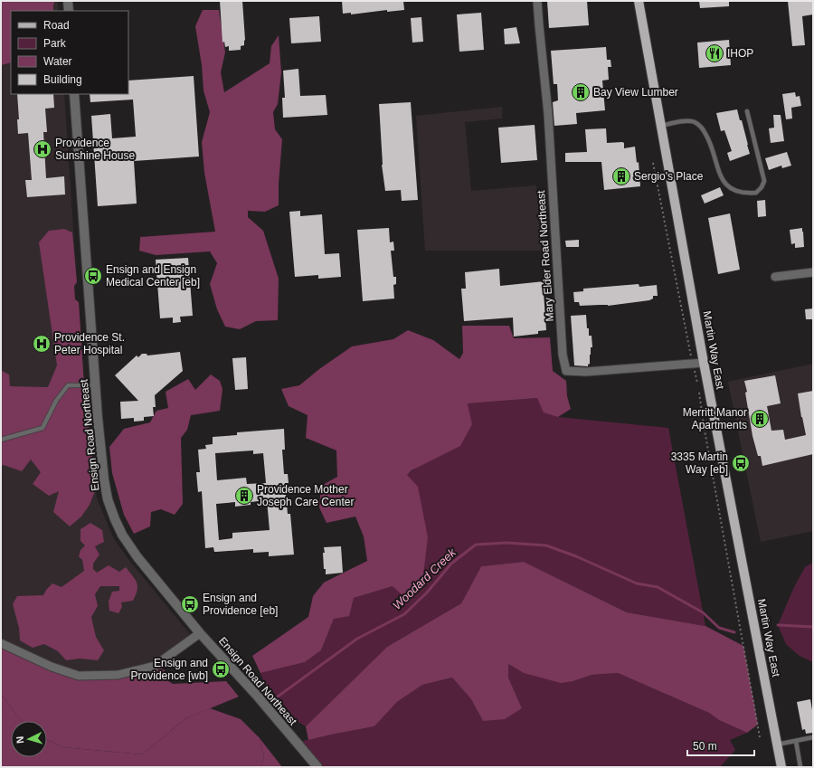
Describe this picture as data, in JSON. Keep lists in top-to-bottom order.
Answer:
{
  "streets": {
    "main road": ["Martin Way East"],
    "street": ["Mary Elder Road Northeast", "Ensign Road Northeast"]
  },
  "crossings": [
    ["Mary Elder Road Northeast", "Martin Way East"]
  ],
  "water": ["Woodard Creek"],
  "places": {
    "restaurant": ["IHOP"],
    "building": [
      "Bay View Lumber",
      "Sergio's Place",
      "Merritt Manor Apartments",
      "Providence Mother Joseph Care Center"
    ],
    "hospital": ["Providence Sunshine House", "Providence St. Peter Hospital"],
    "bus stop": [
      "Ensign and Ensign Medical Center [eb]",
      "3335 Martin Way [eb]",
      "Ensign and Providence [eb]",
      "Ensign and Providence [wb]"
    ]
  },
  "legend": [
    "Road",
    "Park",
    "Water",
    "Building"
  ],
  "scale_bar": "50 m",
  "north": "left"
}
